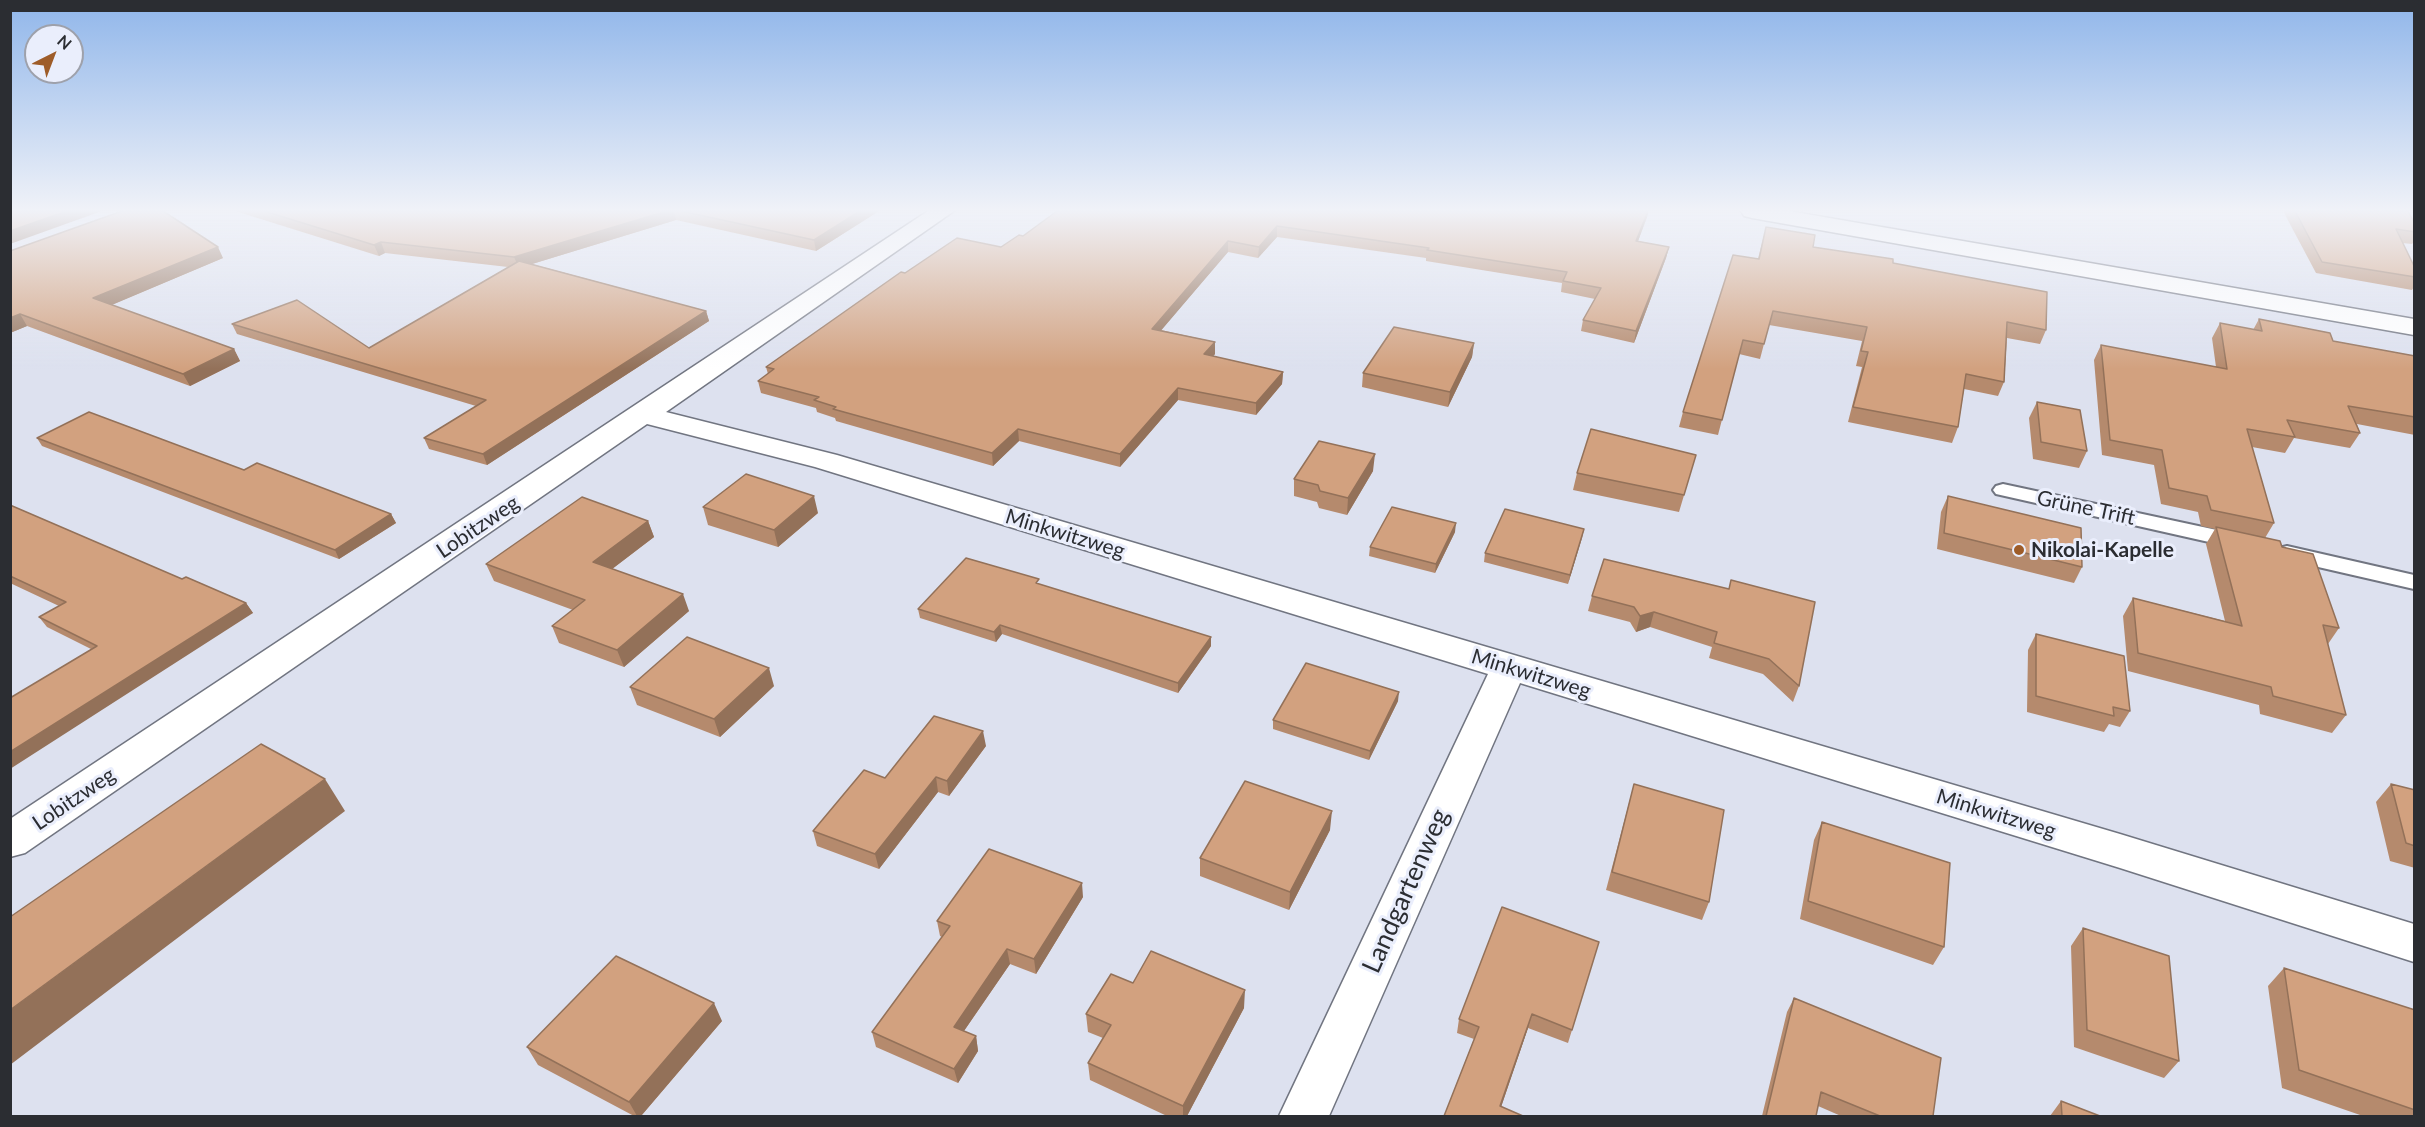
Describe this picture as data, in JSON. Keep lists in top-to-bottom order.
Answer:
{
  "streets": {
    "street": ["Lobitzweg", "Minkwitzweg", "Landgartenweg"],
    "lane": ["Grüne Trift"]
  },
  "crossings": [
    ["Lobitzweg", "Minkwitzweg"],
    ["Minkwitzweg", "Landgartenweg"]
  ],
  "places": ["Nikolai-Kapelle"],
  "north": "top right"
}
